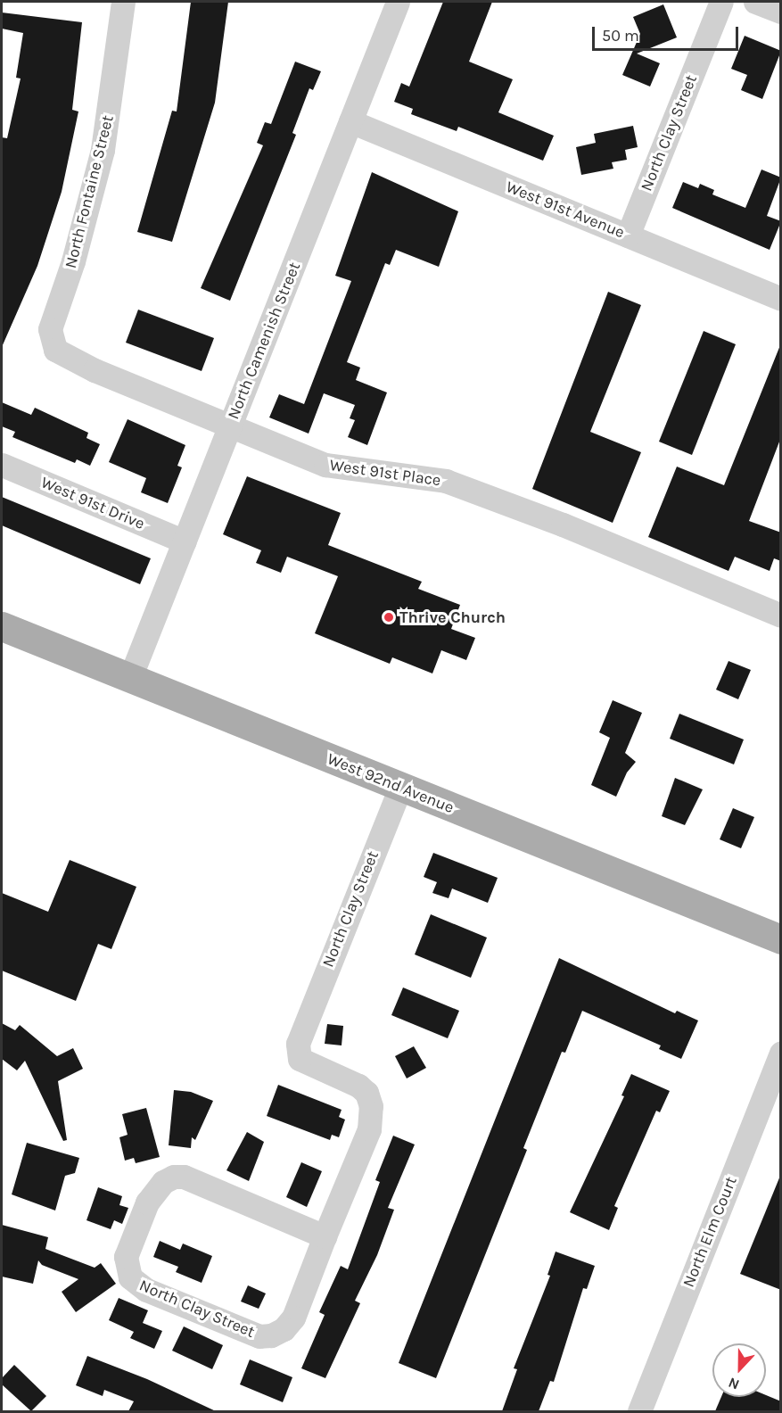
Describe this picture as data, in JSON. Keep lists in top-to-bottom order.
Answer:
{
  "streets": {
    "main road": ["West 92nd Avenue"],
    "street": [
      "North Clay Street",
      "North Fontaine Street",
      "West 91st Avenue",
      "North Camenish Street",
      "West 91st Place",
      "West 91st Drive",
      "North Elm Court"
    ]
  },
  "crossings": [
    ["North Clay Street", "West 91st Avenue"],
    ["North Clay Street", "West 92nd Avenue"],
    ["North Fontaine Street", "West 91st Place"],
    ["West 91st Avenue", "North Camenish Street"],
    ["North Camenish Street", "West 91st Place"],
    ["North Camenish Street", "West 91st Drive"],
    ["North Camenish Street", "West 92nd Avenue"]
  ],
  "places": ["Thrive Church"],
  "scale_bar": "50 m",
  "north": "bottom"
}
